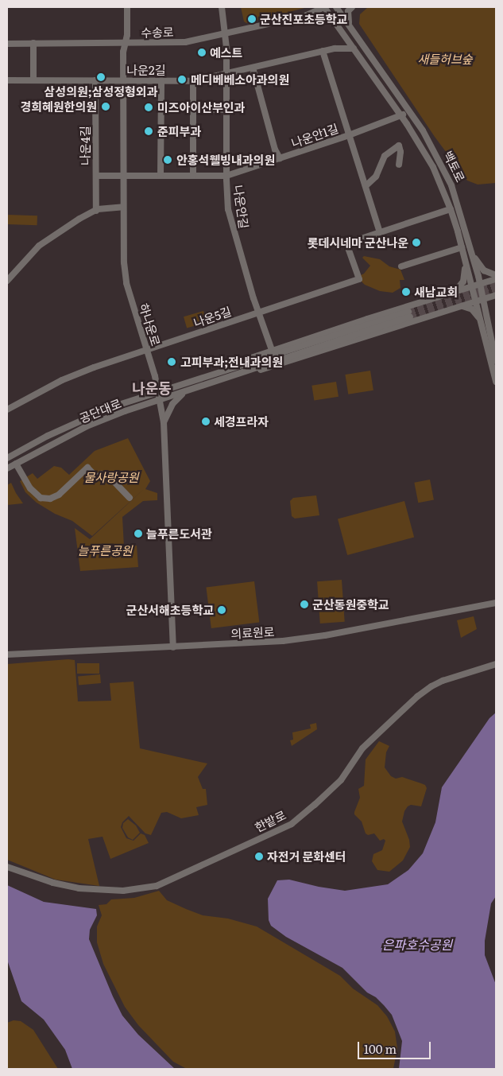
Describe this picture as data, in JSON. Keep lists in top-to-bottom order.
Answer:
{
  "streets": {
    "street": [
      "수송로",
      "나운2길",
      "나운안1길",
      "나운4길",
      "백토로",
      "나운안길",
      "나운5길",
      "하나운로",
      "공단대로",
      "의료원로",
      "한밭로"
    ]
  },
  "crossings": [
    ["수송로", "백토로"],
    ["수송로", "나운안길"],
    ["수송로", "하나운로"],
    ["나운2길", "나운4길"],
    ["나운2길", "백토로"],
    ["나운2길", "나운안길"],
    ["나운2길", "하나운로"],
    ["나운안1길", "나운4길"],
    ["나운안1길", "백토로"],
    ["나운안1길", "나운안길"],
    ["나운안1길", "나운5길"],
    ["나운안1길", "하나운로"],
    ["나운안길", "나운5길"],
    ["나운5길", "하나운로"],
    ["하나운로", "공단대로"],
    ["하나운로", "의료원로"]
  ],
  "districts": ["나운동"],
  "water": ["은파호수공원"],
  "parks": ["새들허브숲", "물사랑공원", "늘푸른공원"],
  "places": [
    "군산진포초등학교",
    "예스트",
    "삼성의원;삼성정형외과",
    "메디베베소아과의원",
    "경희혜원한의원",
    "미즈아이산부인과",
    "준피부과",
    "안홍석웰빙내과의원",
    "롯데시네마 군산나운",
    "새남교회",
    "고피부과;전내과의원",
    "세경프라자",
    "늘푸른도서관",
    "군산동원중학교",
    "군산서해초등학교",
    "자전거 문화센터"
  ],
  "scale_bar": "100 m"
}
